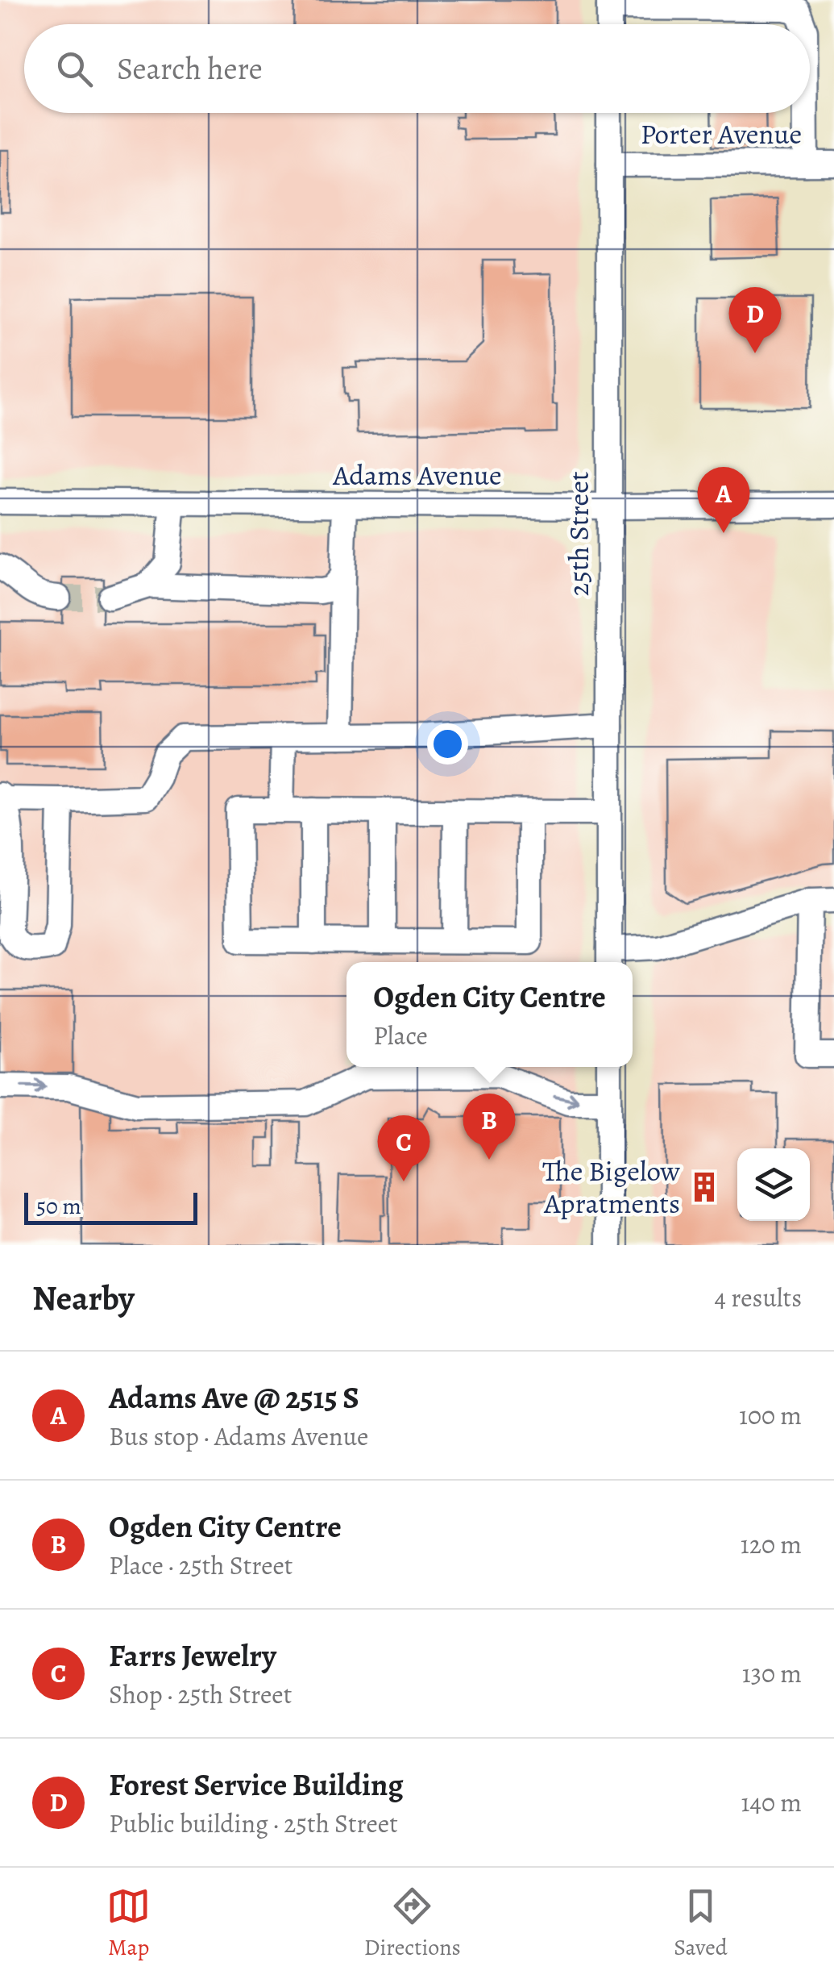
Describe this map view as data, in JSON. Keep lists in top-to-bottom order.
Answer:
{
  "streets": {
    "street": ["Porter Avenue", "Adams Avenue", "25th Street"]
  },
  "crossings": [
    ["Porter Avenue", "25th Street"],
    ["Adams Avenue", "25th Street"]
  ],
  "places": {
    "building": ["The Bigelow Apratments"]
  },
  "scale_bar": "50 m",
  "page": {
    "search": "Search here",
    "pins": [
      "D",
      "A",
      "B",
      "C"
    ],
    "popup": ["Ogden City Centre", "Place"],
    "scale": "50 m",
    "heading": ["Nearby", "4 results"],
    "list": [
      {
        "mark": "A",
        "name": "Adams Ave @ 2515 S",
        "note": "Bus stop · Adams Avenue",
        "value": "100 m"
      },
      {
        "mark": "B",
        "name": "Ogden City Centre",
        "note": "Place · 25th Street",
        "value": "120 m"
      },
      {
        "mark": "C",
        "name": "Farrs Jewelry",
        "note": "Shop · 25th Street",
        "value": "130 m"
      },
      {
        "mark": "D",
        "name": "Forest Service Building",
        "note": "Public building · 25th Street",
        "value": "140 m"
      }
    ],
    "nav": ["Map", "Directions", "Saved"]
  }
}
